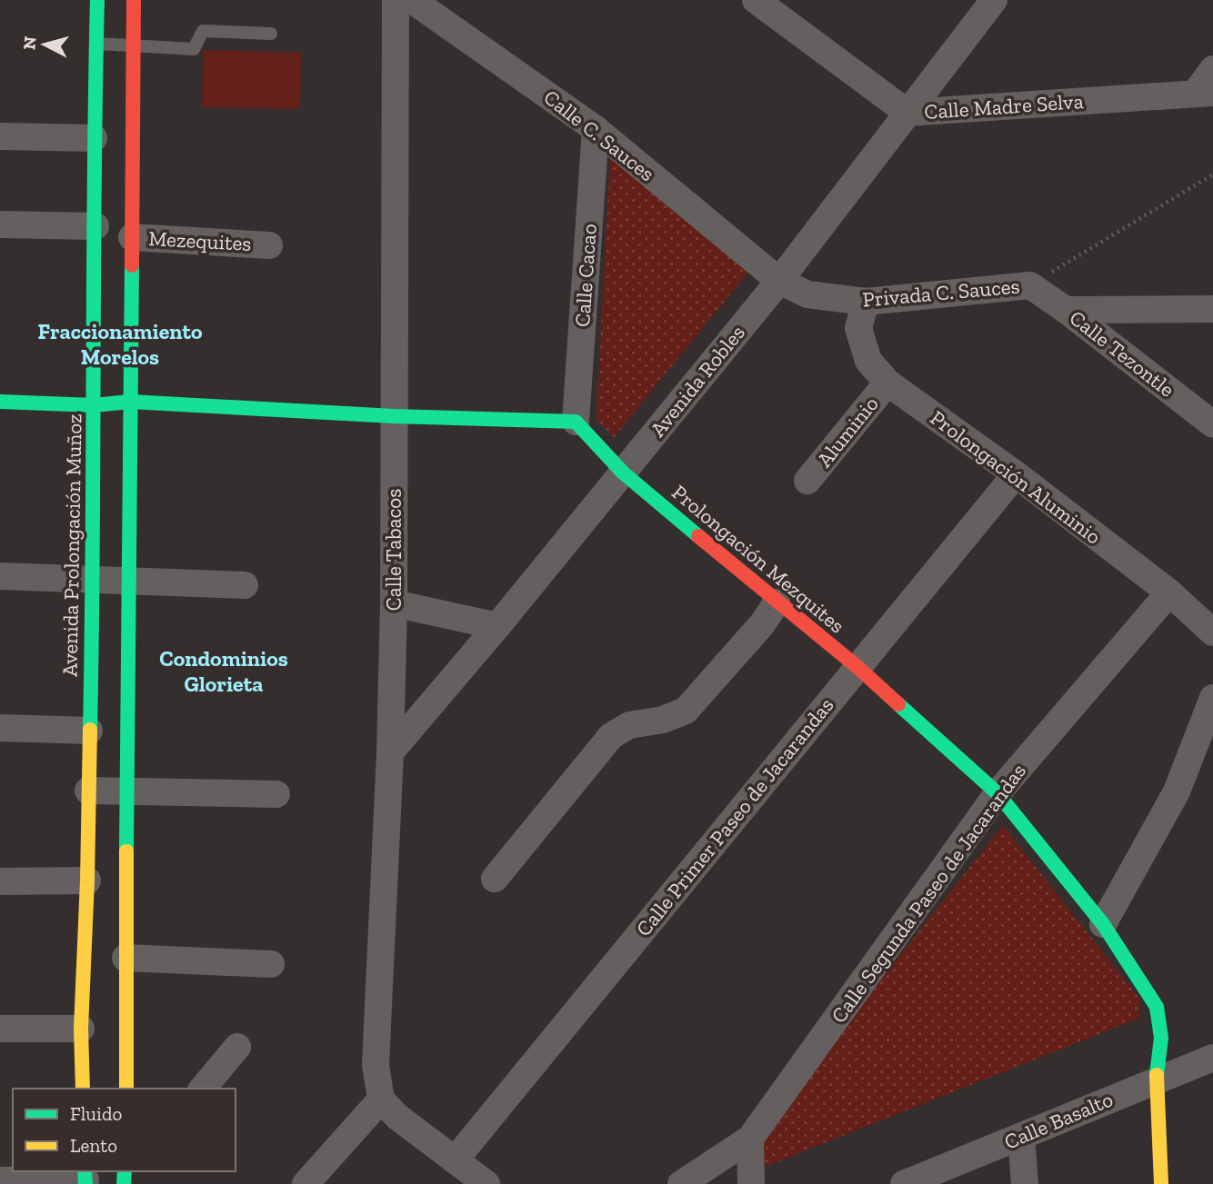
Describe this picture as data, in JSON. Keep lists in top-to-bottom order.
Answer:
{
  "streets": {
    "street": [
      "Calle Madre Selva",
      "Calle C. Sauces",
      "Mezequites",
      "Calle Cacao",
      "Privada C. Sauces",
      "Calle Tezontle",
      "Avenida Robles",
      "Aluminio",
      "Prolongación Aluminio",
      "Avenida Prolongación Muñoz",
      "Calle Tabacos",
      "Prolongación Mezquites",
      "Calle Primer Paseo de Jacarandas",
      "Calle Segunda Paseo de Jacarandas",
      "Calle Basalto"
    ]
  },
  "crossings": [
    ["Calle Madre Selva", "Avenida Robles"],
    ["Calle C. Sauces", "Calle Cacao"],
    ["Calle C. Sauces", "Privada C. Sauces"],
    ["Calle C. Sauces", "Avenida Robles"],
    ["Calle Cacao", "Prolongación Mezquites"],
    ["Privada C. Sauces", "Calle Tezontle"],
    ["Privada C. Sauces", "Avenida Robles"],
    ["Privada C. Sauces", "Prolongación Aluminio"],
    ["Avenida Robles", "Calle Tabacos"],
    ["Avenida Robles", "Prolongación Mezquites"],
    ["Aluminio", "Prolongación Aluminio"],
    ["Prolongación Aluminio", "Calle Primer Paseo de Jacarandas"],
    ["Prolongación Aluminio", "Calle Segunda Paseo de Jacarandas"],
    ["Prolongación Mezquites", "Calle Primer Paseo de Jacarandas"],
    ["Prolongación Mezquites", "Calle Segunda Paseo de Jacarandas"],
    ["Prolongación Mezquites", "Calle Basalto"]
  ],
  "districts": ["Fraccionamiento Morelos", "Condominios Glorieta"],
  "legend": ["Fluido", "Lento"],
  "north": "left"
}
